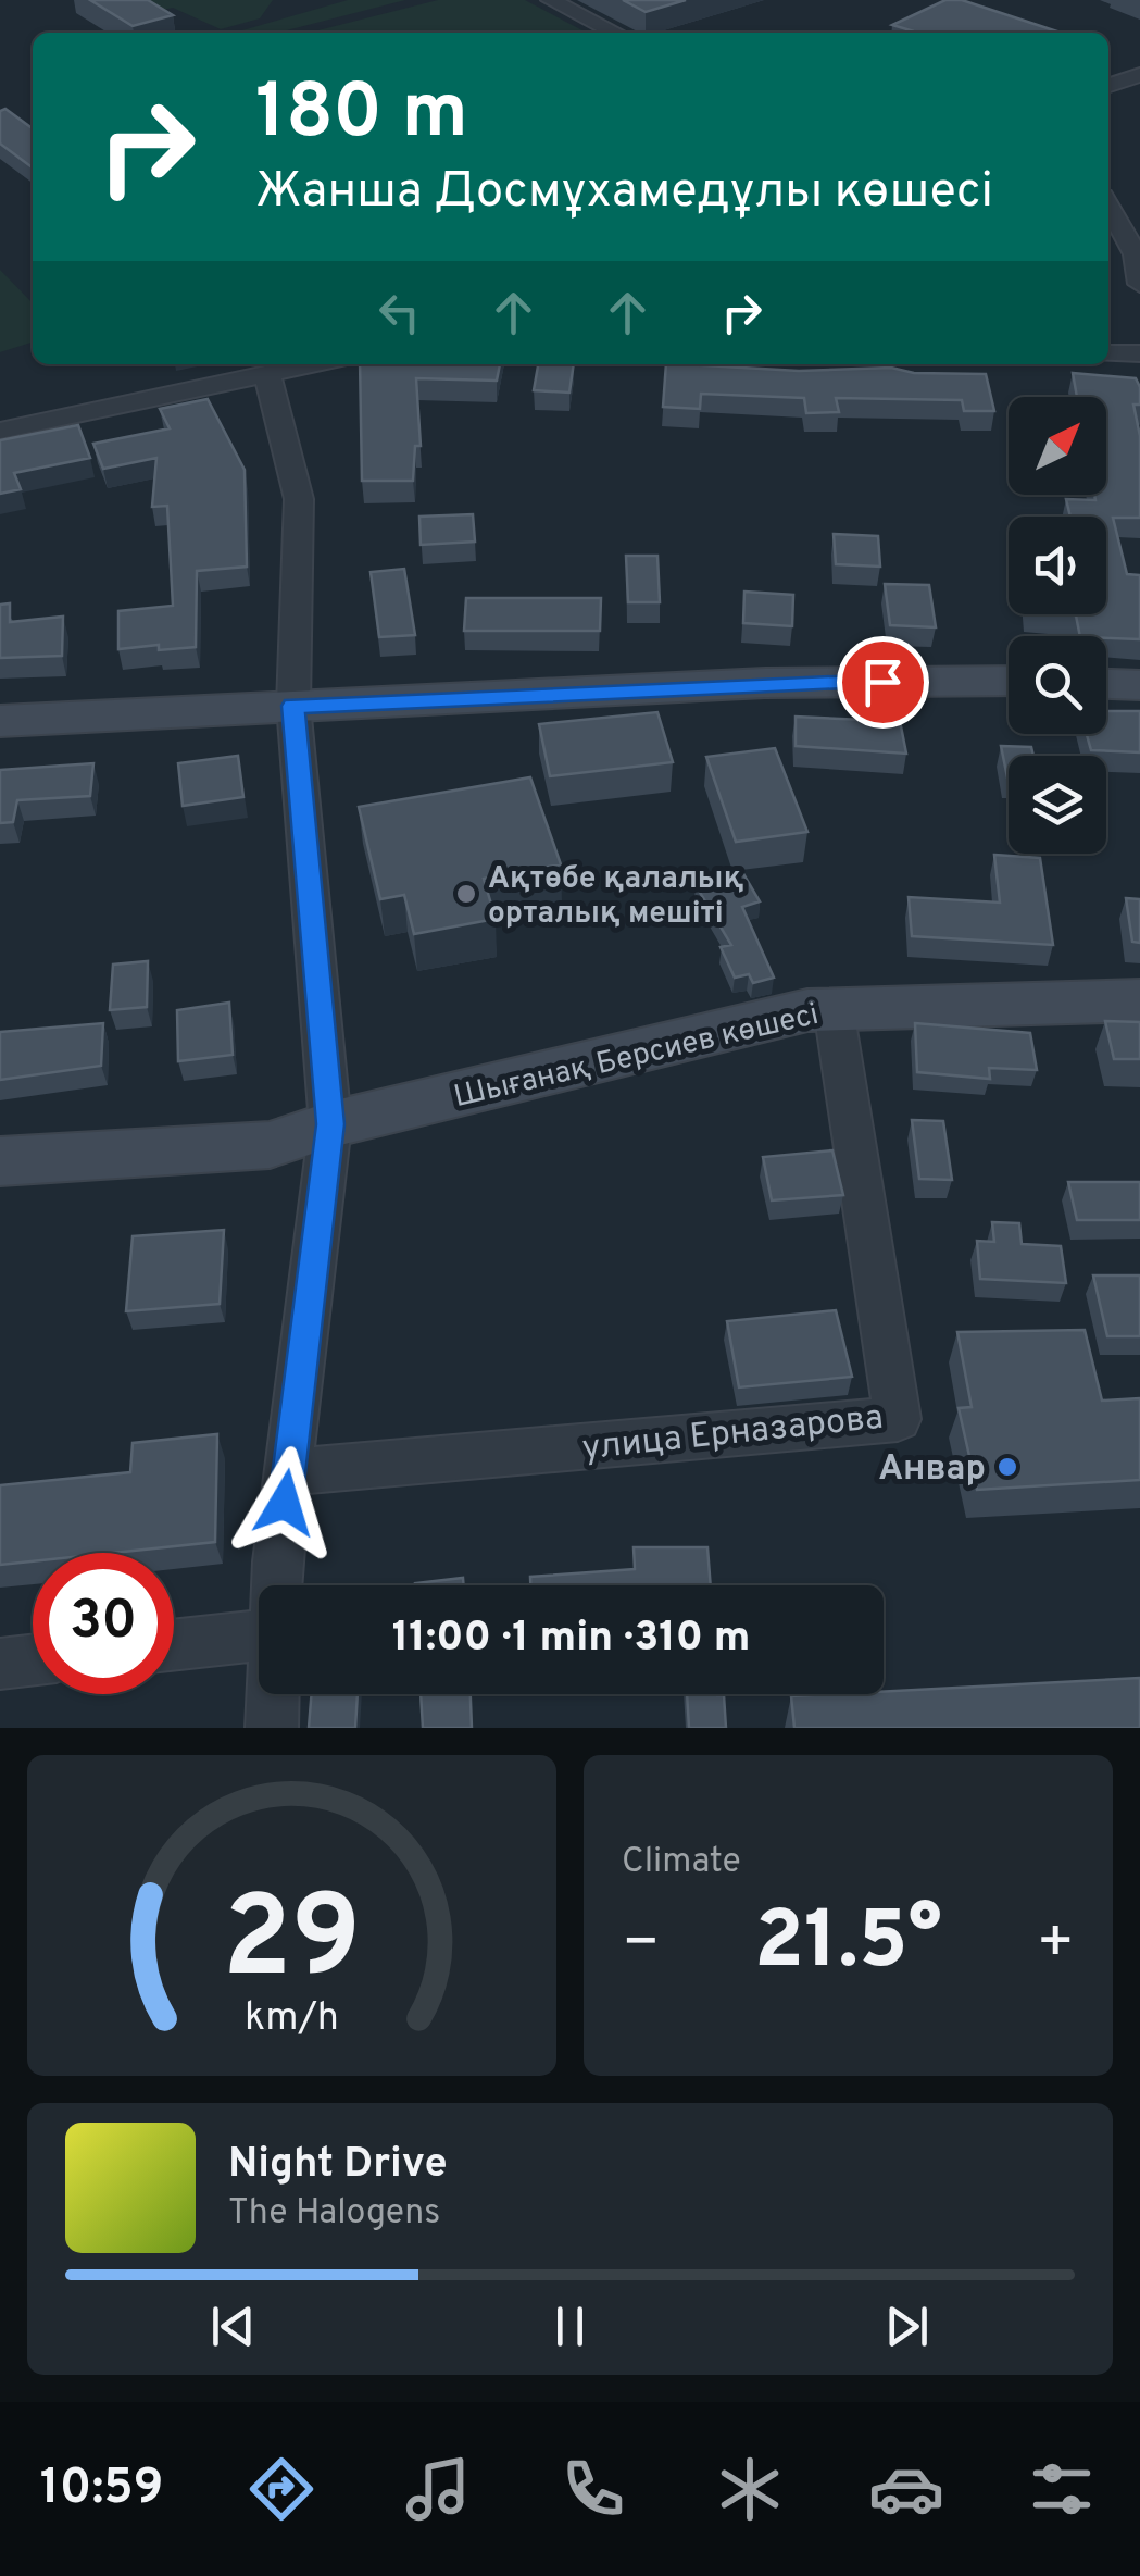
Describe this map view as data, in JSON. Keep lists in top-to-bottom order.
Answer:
{
  "streets": {
    "street": ["Шығанақ Берсиев көшесі", "улица Ерназарова"]
  },
  "crossings": [
    ["Шығанақ Берсиев көшесі", "улица Ерназарова"]
  ],
  "places": ["Ақтөбе қалалық орталық мешіті", "Анвар"],
  "north": "top right",
  "page": {
    "turn": ["180 m", "Жанша Досмұхамедұлы көшесі"],
    "limit": "30",
    "trip": "11:00 · 1 min · 310 m",
    "tile": "Climate",
    "heat": ["−", "21.5°", "+"],
    "song": ["Night Drive", "The Halogens"],
    "tabs": "10:59",
    "gauge": ["29", "km/h"]
  }
}
